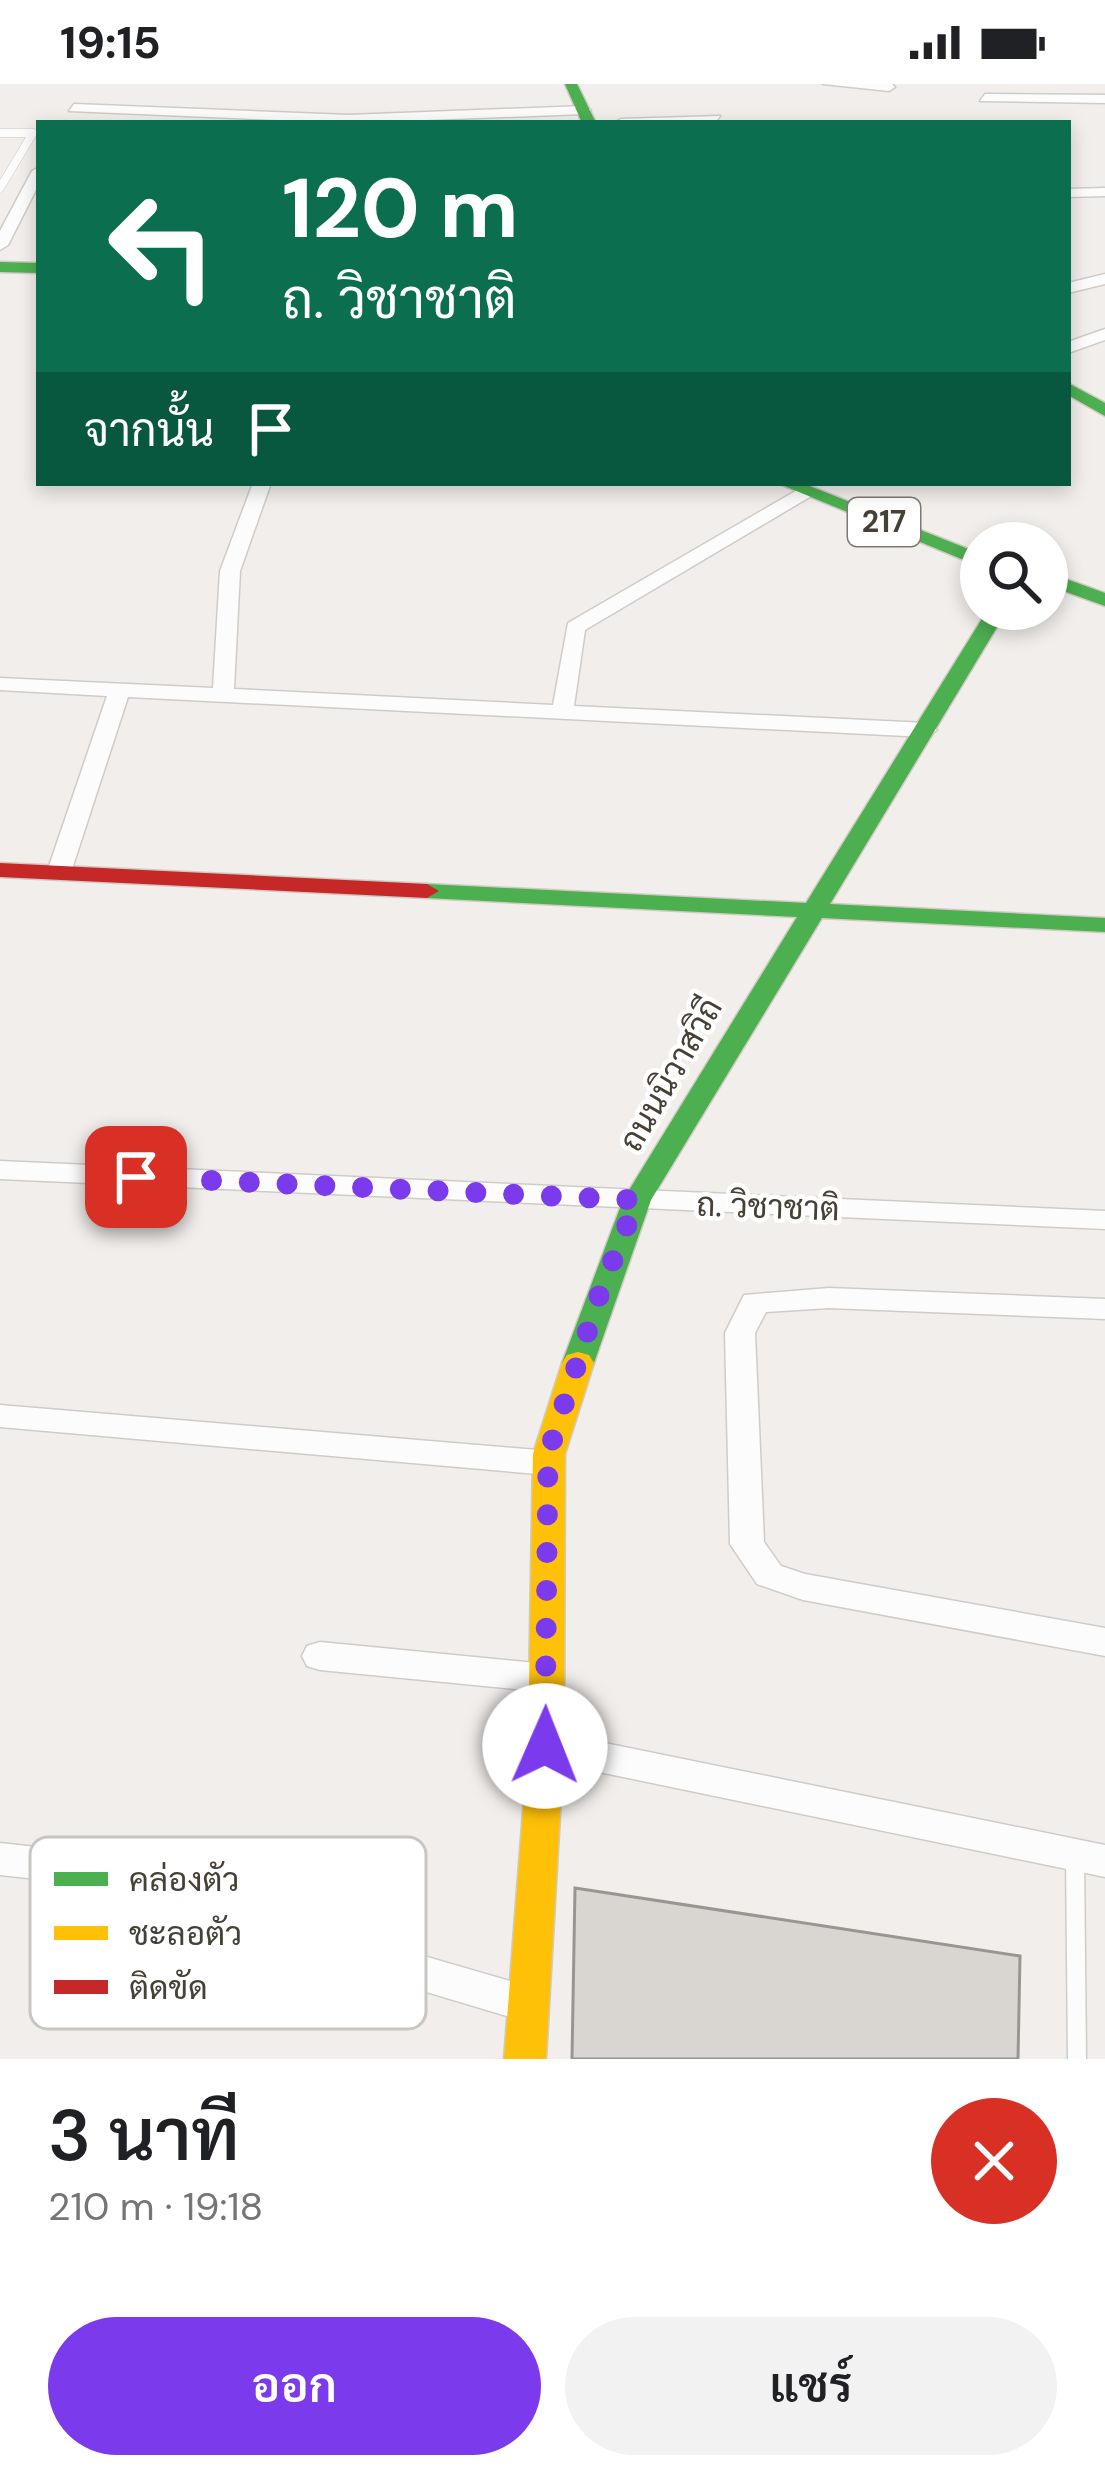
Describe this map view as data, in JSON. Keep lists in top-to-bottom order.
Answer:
{
  "streets": {
    "main road": ["217", "ถนนนิวาสวิถี"],
    "street": ["ถ. วิชาชาติ"]
  },
  "crossings": [
    ["ถนนนิวาสวิถี", "ถ. วิชาชาติ"]
  ],
  "legend": ["คล่องตัว", "ชะลอตัว", "ติดขัด"],
  "page": {
    "status": "19:15",
    "turn": ["120 m", "ถ. วิชาชาติ"],
    "then": "จากนั้น",
    "heading": ["3 นาที", "210 m · 19:18"],
    "buttons": ["ออก", "แชร์"]
  }
}
